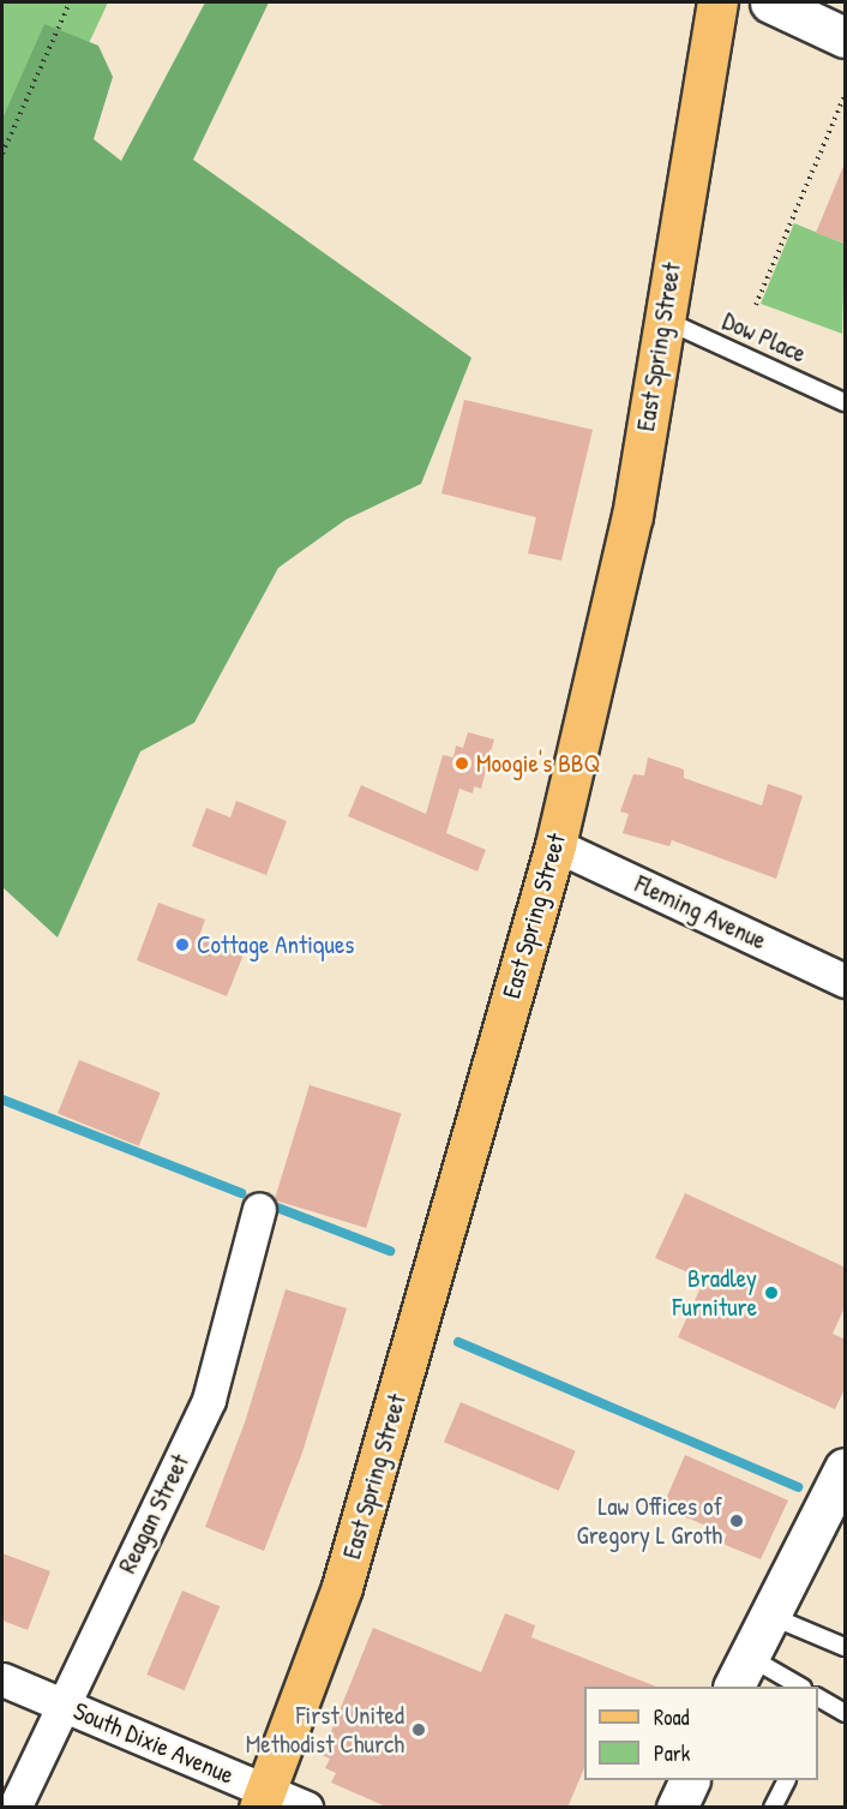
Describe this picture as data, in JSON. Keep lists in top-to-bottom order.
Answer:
{
  "streets": {
    "main road": ["East Spring Street"],
    "street": ["Fleming Avenue", "Reagan Street", "South Dixie Avenue"],
    "lane": ["Dow Place"]
  },
  "crossings": [
    ["Dow Place", "East Spring Street"],
    ["East Spring Street", "Fleming Avenue"],
    ["East Spring Street", "South Dixie Avenue"],
    ["Reagan Street", "South Dixie Avenue"]
  ],
  "places": [
    "Moogie's BBQ",
    "Cottage Antiques",
    "Bradley Furniture",
    "Law Offices of Gregory L Groth",
    "First United Methodist Church"
  ],
  "legend": ["Road", "Park"]
}
